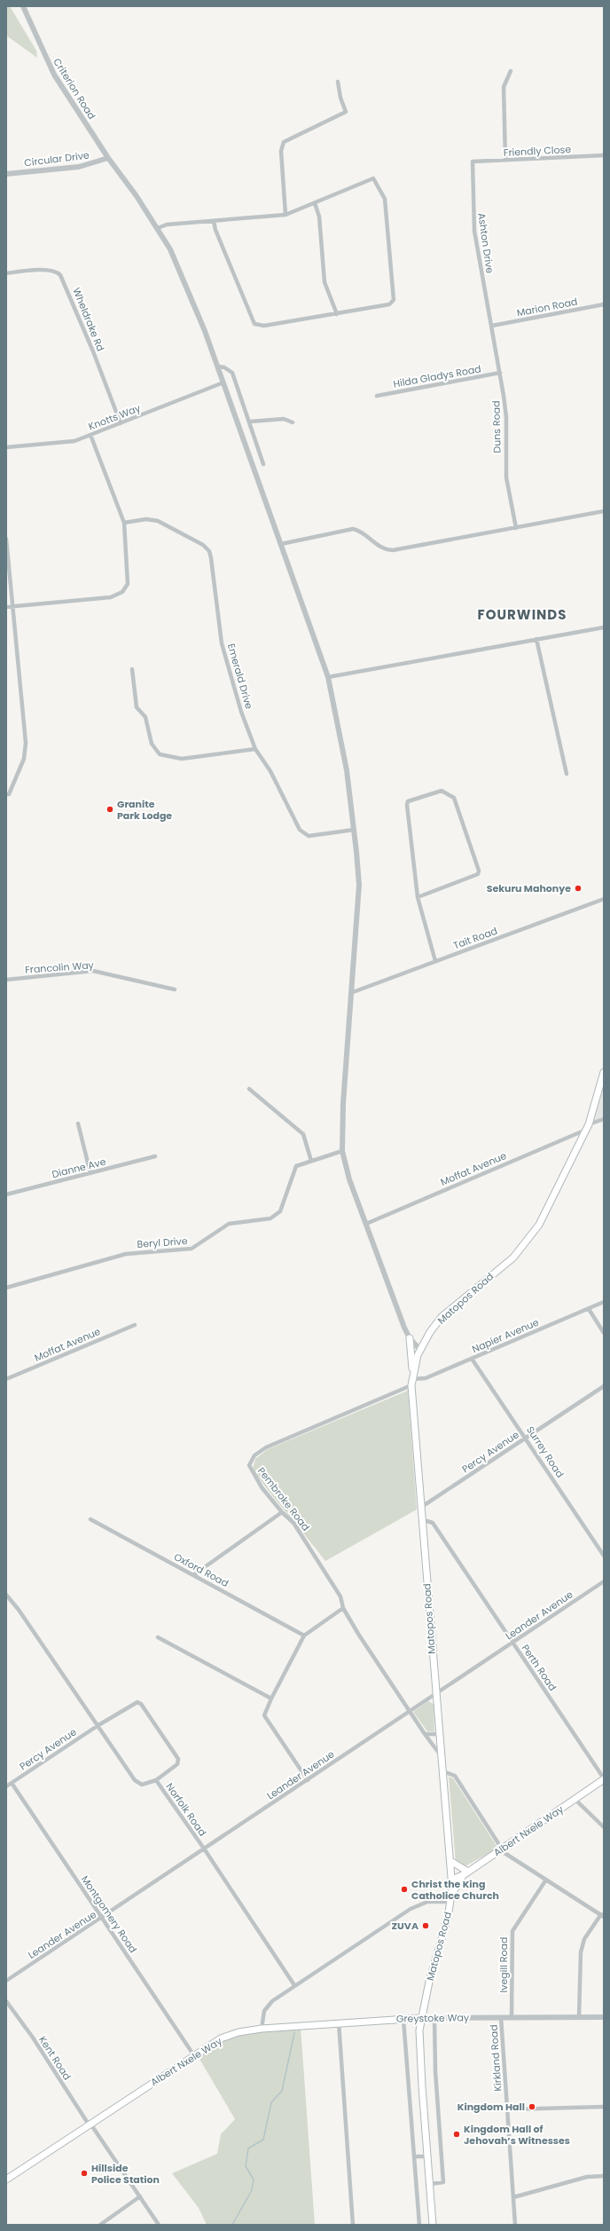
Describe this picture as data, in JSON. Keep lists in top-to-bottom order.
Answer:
{
  "streets": {
    "main road": ["Matopos Road", "Albert Nxele Way", "Greystoke Way"],
    "street": [
      "Criterion Road",
      "Friendly Close",
      "Circular Drive",
      "Ashton Drive",
      "Marion Road",
      "Wheldrake Rd",
      "Hilda Gladys Road",
      "Knotts Way",
      "Duns Road",
      "Emerald Drive",
      "Tait Road",
      "Francolin Way",
      "Dianne Ave",
      "Moffat Avenue",
      "Beryl Drive",
      "Napier Avenue",
      "Percy Avenue",
      "Surrey Road",
      "Pembroke Road",
      "Oxford Road",
      "Leander Avenue",
      "Perth Road",
      "Norfolk Road",
      "Montgomery Road",
      "Ivegill Road",
      "Kent Road",
      "Kirkland Road"
    ]
  },
  "crossings": [
    ["Criterion Road", "Circular Drive"],
    ["Criterion Road", "Knotts Way"],
    ["Criterion Road", "Emerald Drive"],
    ["Criterion Road", "Tait Road"],
    ["Criterion Road", "Moffat Avenue"],
    ["Criterion Road", "Beryl Drive"],
    ["Friendly Close", "Ashton Drive"],
    ["Ashton Drive", "Marion Road"],
    ["Ashton Drive", "Duns Road"],
    ["Marion Road", "Duns Road"],
    ["Wheldrake Rd", "Knotts Way"],
    ["Hilda Gladys Road", "Duns Road"],
    ["Moffat Avenue", "Matopos Road"],
    ["Matopos Road", "Napier Avenue"],
    ["Matopos Road", "Percy Avenue"],
    ["Matopos Road", "Pembroke Road"],
    ["Matopos Road", "Leander Avenue"],
    ["Matopos Road", "Perth Road"],
    ["Matopos Road", "Greystoke Way"],
    ["Napier Avenue", "Surrey Road"],
    ["Napier Avenue", "Pembroke Road"],
    ["Percy Avenue", "Surrey Road"],
    ["Percy Avenue", "Norfolk Road"],
    ["Percy Avenue", "Montgomery Road"],
    ["Pembroke Road", "Leander Avenue"],
    ["Leander Avenue", "Perth Road"],
    ["Leander Avenue", "Norfolk Road"],
    ["Leander Avenue", "Montgomery Road"],
    ["Perth Road", "Albert Nxele Way"],
    ["Albert Nxele Way", "Montgomery Road"],
    ["Albert Nxele Way", "Greystoke Way"],
    ["Albert Nxele Way", "Kent Road"],
    ["Ivegill Road", "Greystoke Way"],
    ["Greystoke Way", "Kirkland Road"]
  ],
  "districts": ["FOURWINDS"],
  "places": [
    "Granite Park Lodge",
    "Sekuru Mahonye",
    "Christ the King Catholice Church",
    "ZUVA",
    "Kingdom Hall",
    "Kingdom Hall of Jehovah’s Witnesses",
    "Hillside Police Station"
  ]
}
